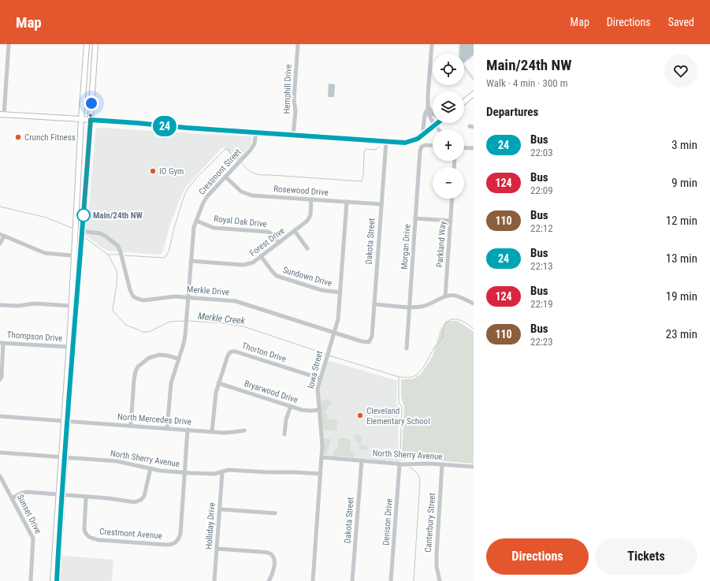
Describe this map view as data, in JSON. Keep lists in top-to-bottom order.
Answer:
{
  "streets": {
    "street": [
      "Hemphill Drive",
      "Crestmont Street",
      "Rosewood Drive",
      "Royal Oak Drive",
      "Dakota Street",
      "Forest Drive",
      "Parkland Way",
      "Morgan Drive",
      "Sundown Drive",
      "Merkle Drive",
      "Thompson Drive",
      "Thorton Drive",
      "Iowa Street",
      "Bryarwood Drive",
      "North Mercedes Drive",
      "North Sherry Avenue",
      "Sunset Drive",
      "Denison Drive",
      "Canterbury Street",
      "Holliday Drive",
      "Crestmont Avenue"
    ]
  },
  "crossings": [
    ["Crestmont Street", "Rosewood Drive"],
    ["Crestmont Street", "Royal Oak Drive"],
    ["Crestmont Street", "Forest Drive"],
    ["Crestmont Street", "Merkle Drive"],
    ["Crestmont Street", "North Mercedes Drive"],
    ["Rosewood Drive", "Dakota Street"],
    ["Rosewood Drive", "Forest Drive"],
    ["Rosewood Drive", "Iowa Street"],
    ["Royal Oak Drive", "Forest Drive"],
    ["Dakota Street", "Merkle Drive"],
    ["Dakota Street", "North Sherry Avenue"],
    ["Forest Drive", "Sundown Drive"],
    ["Sundown Drive", "Iowa Street"],
    ["Merkle Drive", "Iowa Street"],
    ["Thorton Drive", "Iowa Street"],
    ["Thorton Drive", "Bryarwood Drive"],
    ["Iowa Street", "Bryarwood Drive"],
    ["Iowa Street", "North Sherry Avenue"],
    ["North Mercedes Drive", "Crestmont Avenue"],
    ["North Sherry Avenue", "Denison Drive"],
    ["North Sherry Avenue", "Canterbury Street"],
    ["North Sherry Avenue", "Holliday Drive"],
    ["North Sherry Avenue", "Crestmont Avenue"]
  ],
  "water": ["Merkle Creek"],
  "places": [
    "Crunch Fitness",
    "IO Gym",
    "Main/24th NW",
    "Cleveland Elementary School"
  ],
  "lines": ["bus line 24"],
  "page": {
    "header": "Map",
    "nav": ["Map", "Directions", "Saved"],
    "on_map": "24",
    "heading": [
      ["Main/24th NW", "Walk · 4 min · 300 m"],
      "Departures"
    ],
    "map_buttons": ["+", "−"],
    "list": [
      {
        "mark": "24",
        "name": "Bus",
        "note": "22:03",
        "value": "3 min"
      },
      {
        "mark": "124",
        "name": "Bus",
        "note": "22:09",
        "value": "9 min"
      },
      {
        "mark": "110",
        "name": "Bus",
        "note": "22:12",
        "value": "12 min"
      },
      {
        "mark": "24",
        "name": "Bus",
        "note": "22:13",
        "value": "13 min"
      },
      {
        "mark": "124",
        "name": "Bus",
        "note": "22:19",
        "value": "19 min"
      },
      {
        "mark": "110",
        "name": "Bus",
        "note": "22:23",
        "value": "23 min"
      }
    ],
    "buttons": ["Directions", "Tickets"]
  }
}
